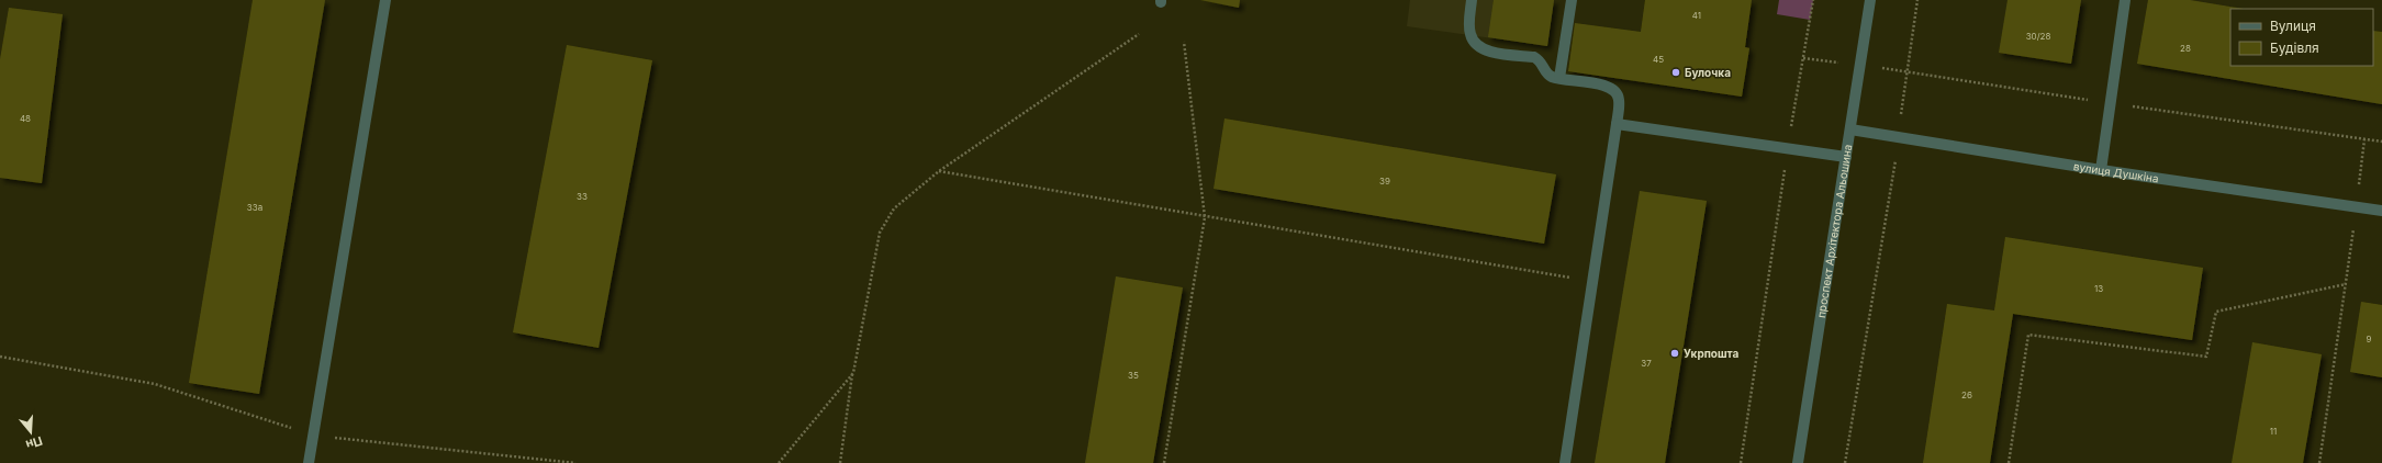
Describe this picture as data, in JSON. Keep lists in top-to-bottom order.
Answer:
{
  "streets": {
    "street": ["вулиця Душкіна", "проспект Архітектора Альошина"]
  },
  "crossings": [
    ["вулиця Душкіна", "проспект Архітектора Альошина"]
  ],
  "places": ["Булочка", "Укрпошта"],
  "house_numbers": [
    "41",
    "30/28",
    "28",
    "45",
    "48",
    "39",
    "33",
    "33а",
    "13",
    "9",
    "37",
    "35",
    "26",
    "11"
  ],
  "legend": ["Вулиця", "Будівля"],
  "north": "bottom"
}
